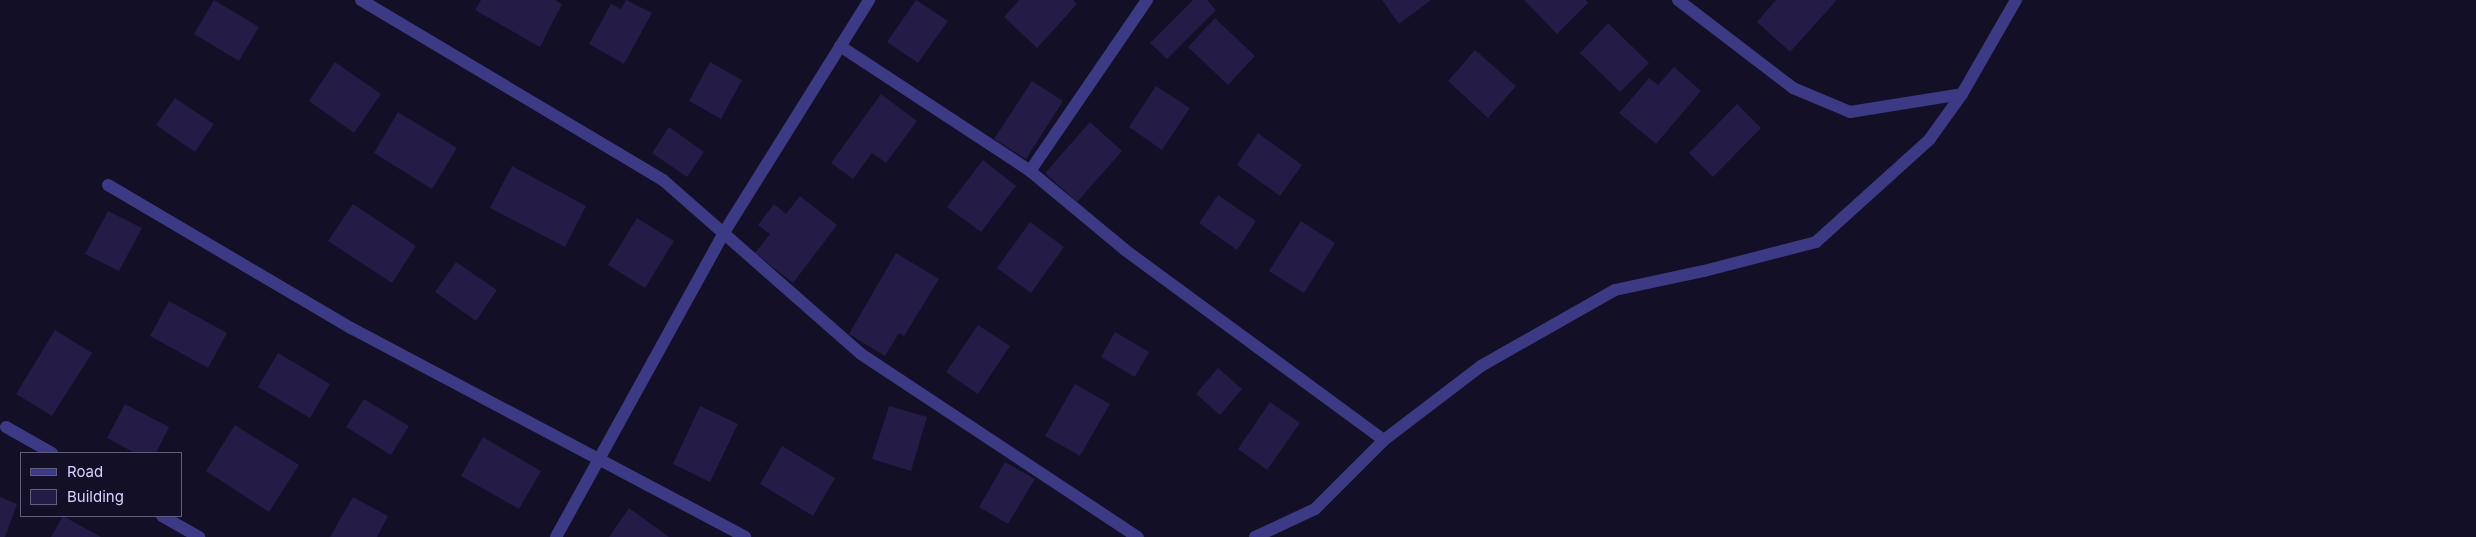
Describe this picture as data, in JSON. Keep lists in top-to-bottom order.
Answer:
{
  "legend": ["Road", "Building"]
}
